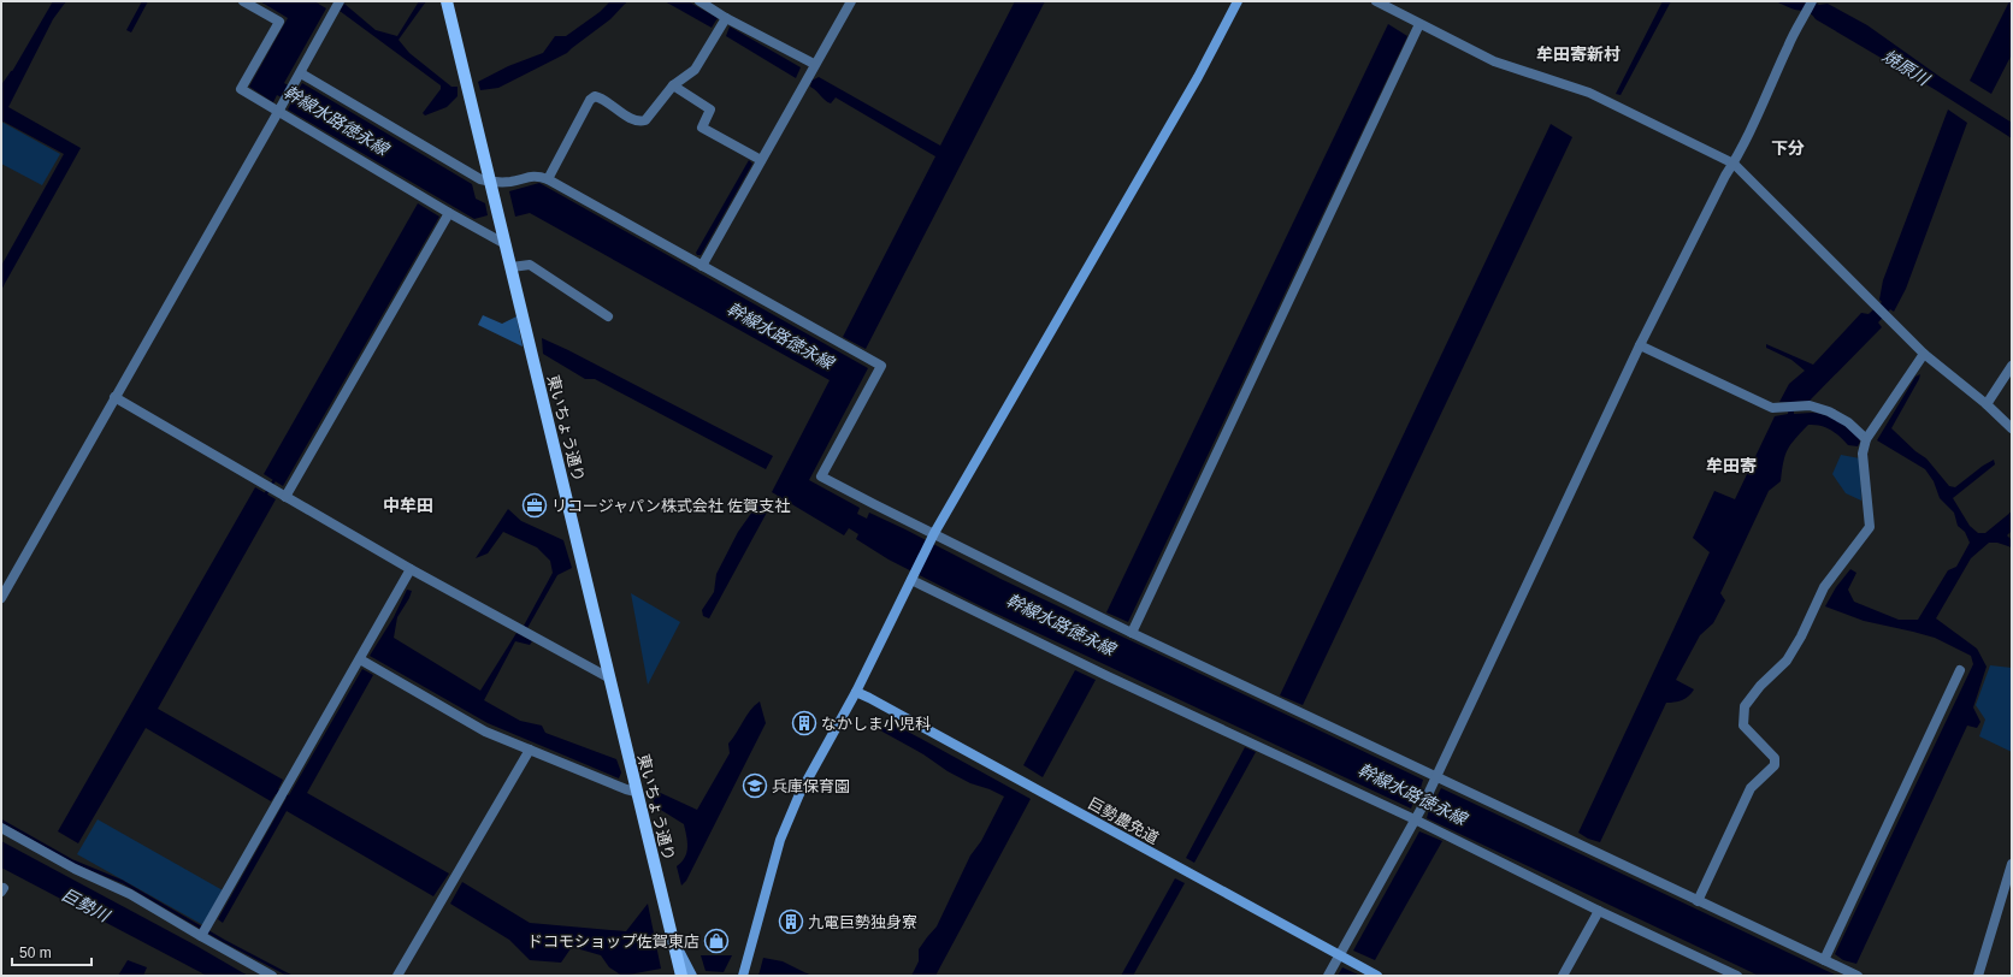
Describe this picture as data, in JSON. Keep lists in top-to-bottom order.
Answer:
{
  "streets": {
    "main road": ["東いちょう通り"],
    "street": ["巨勢農免道"]
  },
  "districts": [
    "牟田寄新村",
    "下分",
    "牟田寄",
    "中牟田"
  ],
  "water": ["焼原川", "幹線水路徳永線", "巨勢川"],
  "places": {
    "office": ["リコージャパン株式会社 佐賀支社"],
    "building": ["なかしま小児科", "九電巨勢独身寮"],
    "school or university": ["兵庫保育園"],
    "shop": ["ドコモショップ佐賀東店"]
  },
  "scale_bar": "50 m"
}
